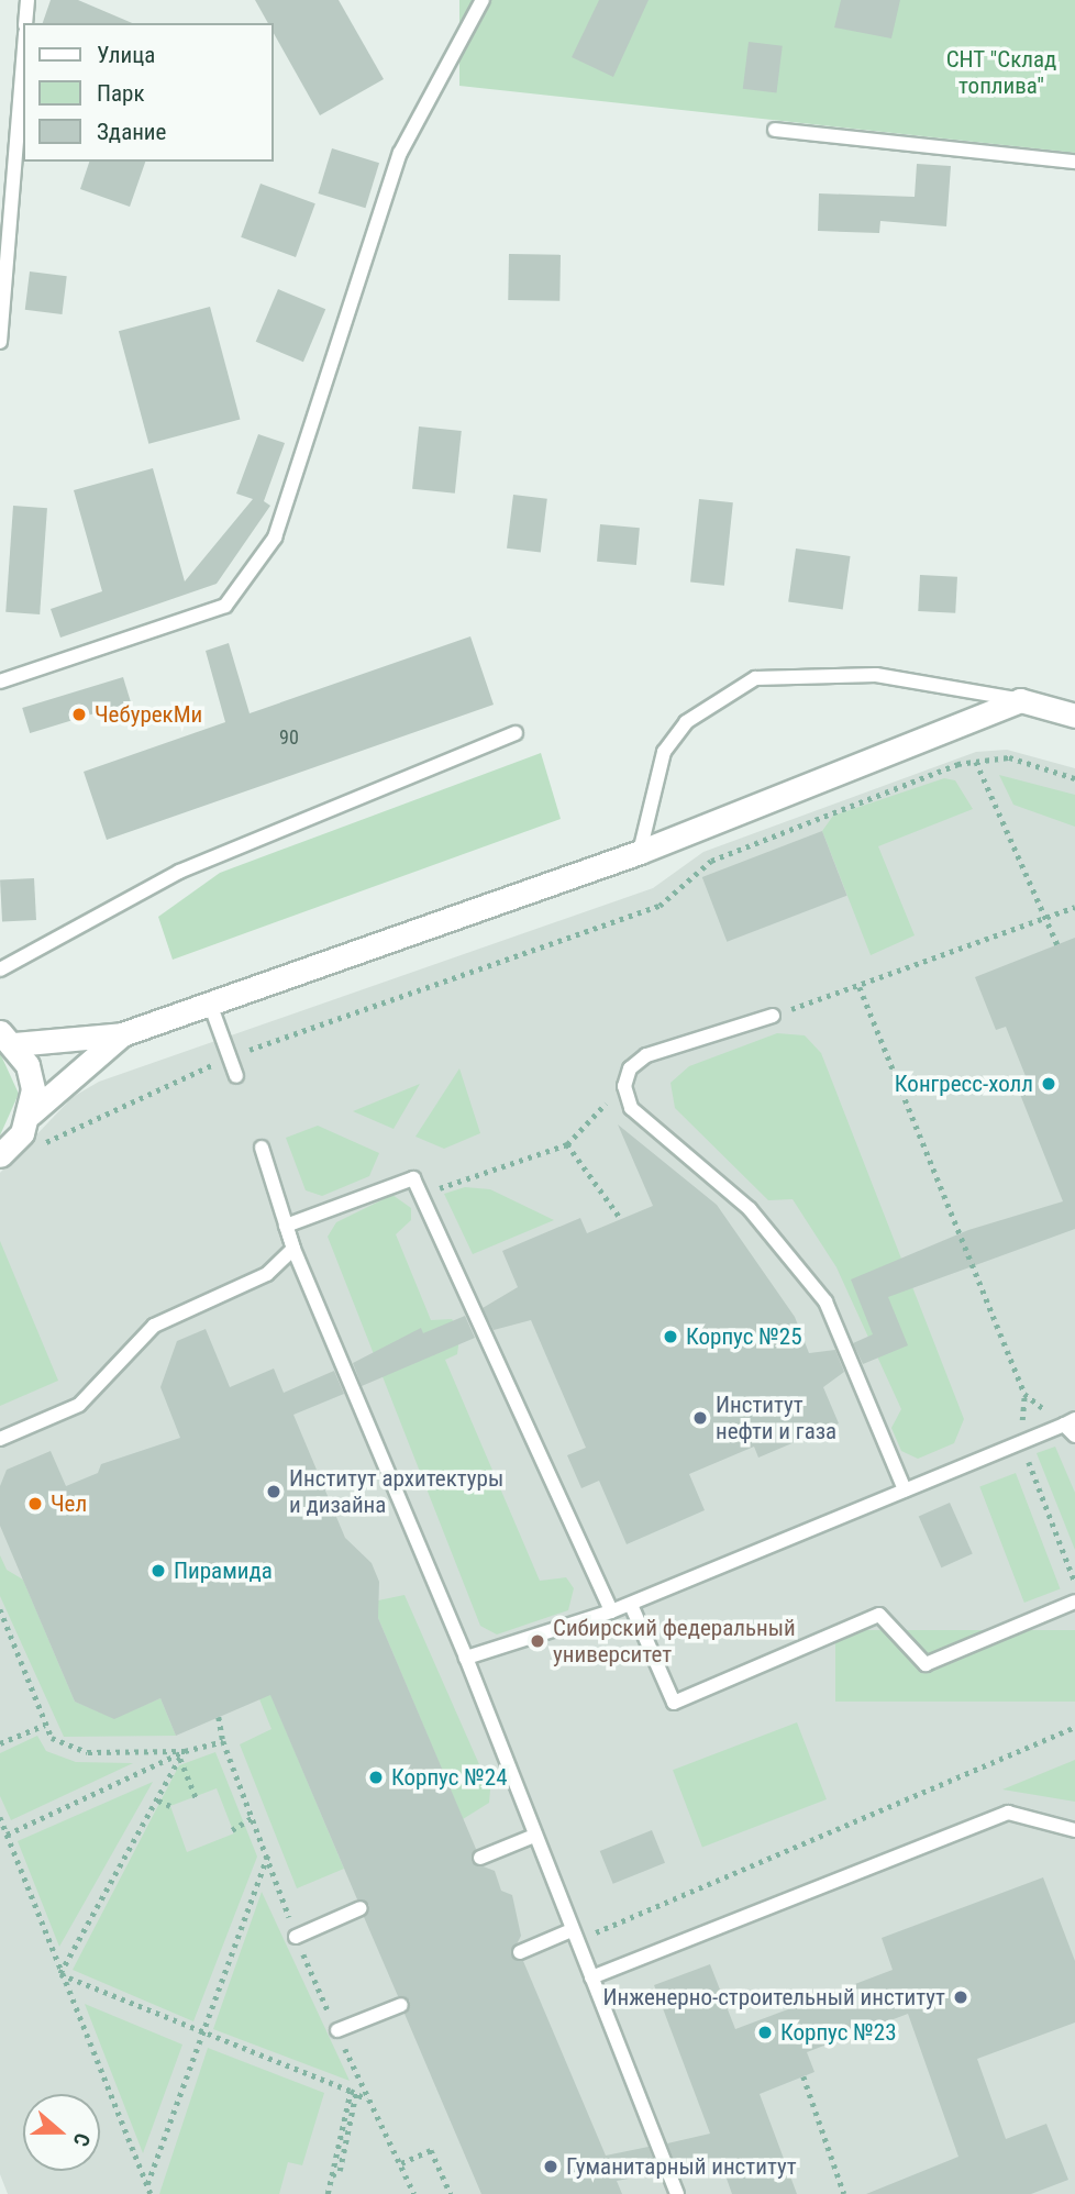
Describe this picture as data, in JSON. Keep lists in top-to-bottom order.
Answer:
{
  "parks": ["СНТ \"Склад топлива\""],
  "places": [
    "ЧебурекМи",
    "Конгресс-холл",
    "Корпус №25",
    "Институт нефти и газа",
    "Институт архитектуры и дизайна",
    "Чел",
    "Пирамида",
    "Сибирский федеральный университет",
    "Корпус №24",
    "Инженерно-строительный институт",
    "Корпус №23",
    "Гуманитарный институт"
  ],
  "house_numbers": ["90"],
  "legend": ["Улица", "Парк", "Здание"],
  "north": "right"
}
